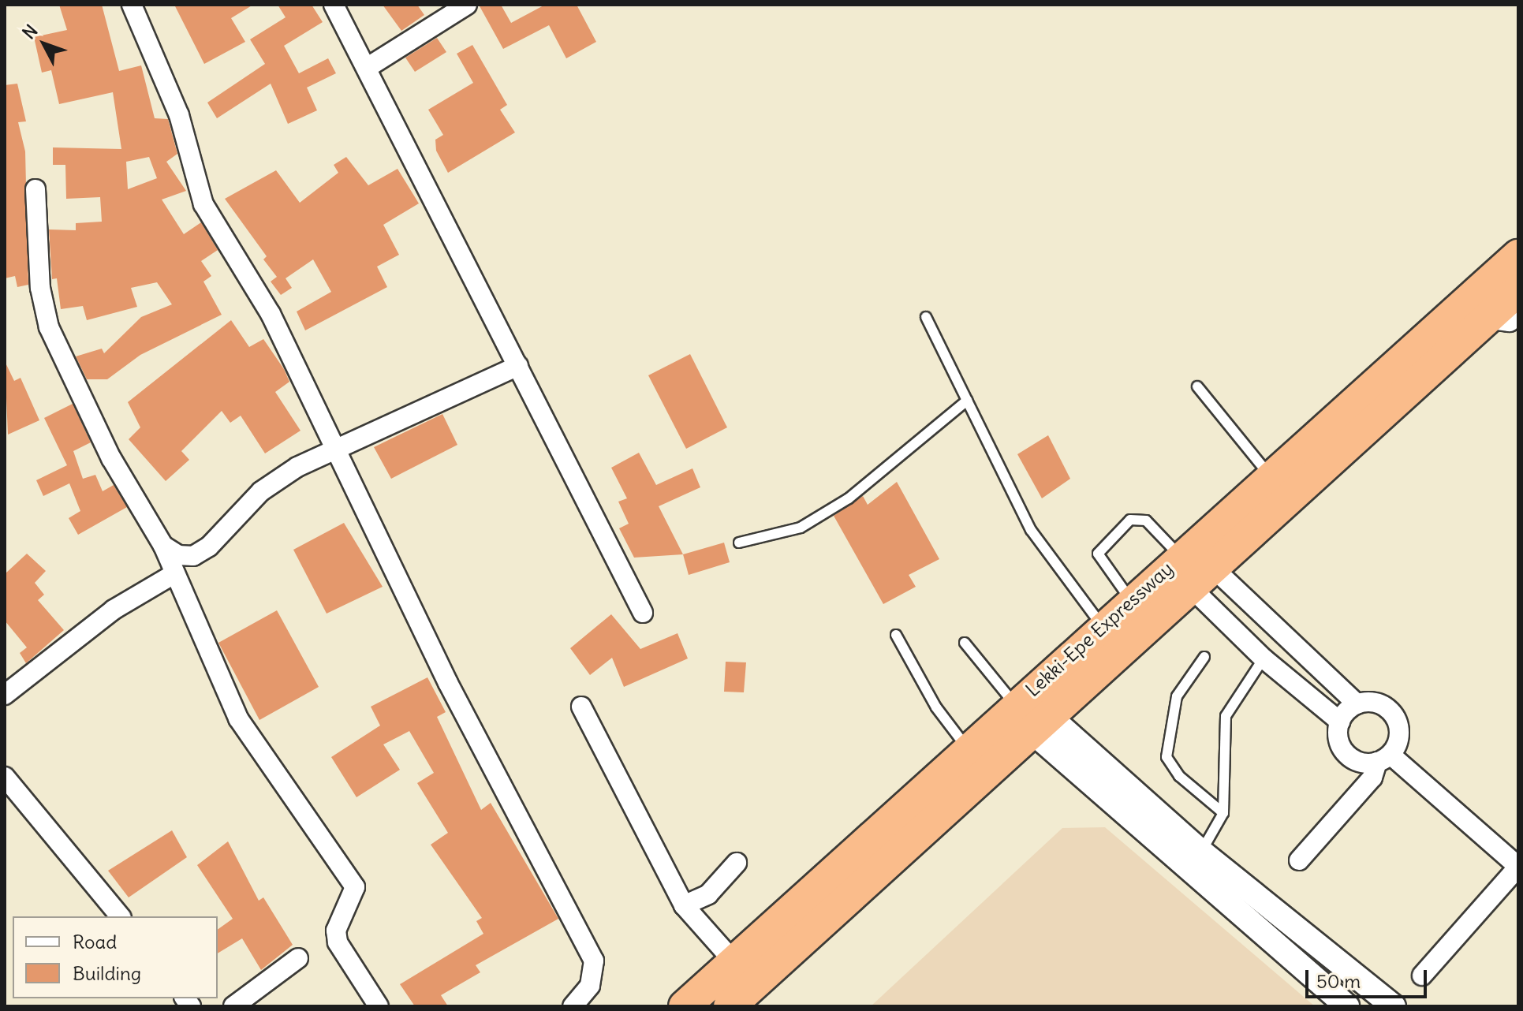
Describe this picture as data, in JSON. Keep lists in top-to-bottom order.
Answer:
{
  "streets": {
    "highway": ["Lekki-Epe Expressway"]
  },
  "legend": ["Road", "Building"],
  "scale_bar": "50 m",
  "north": "top left"
}
